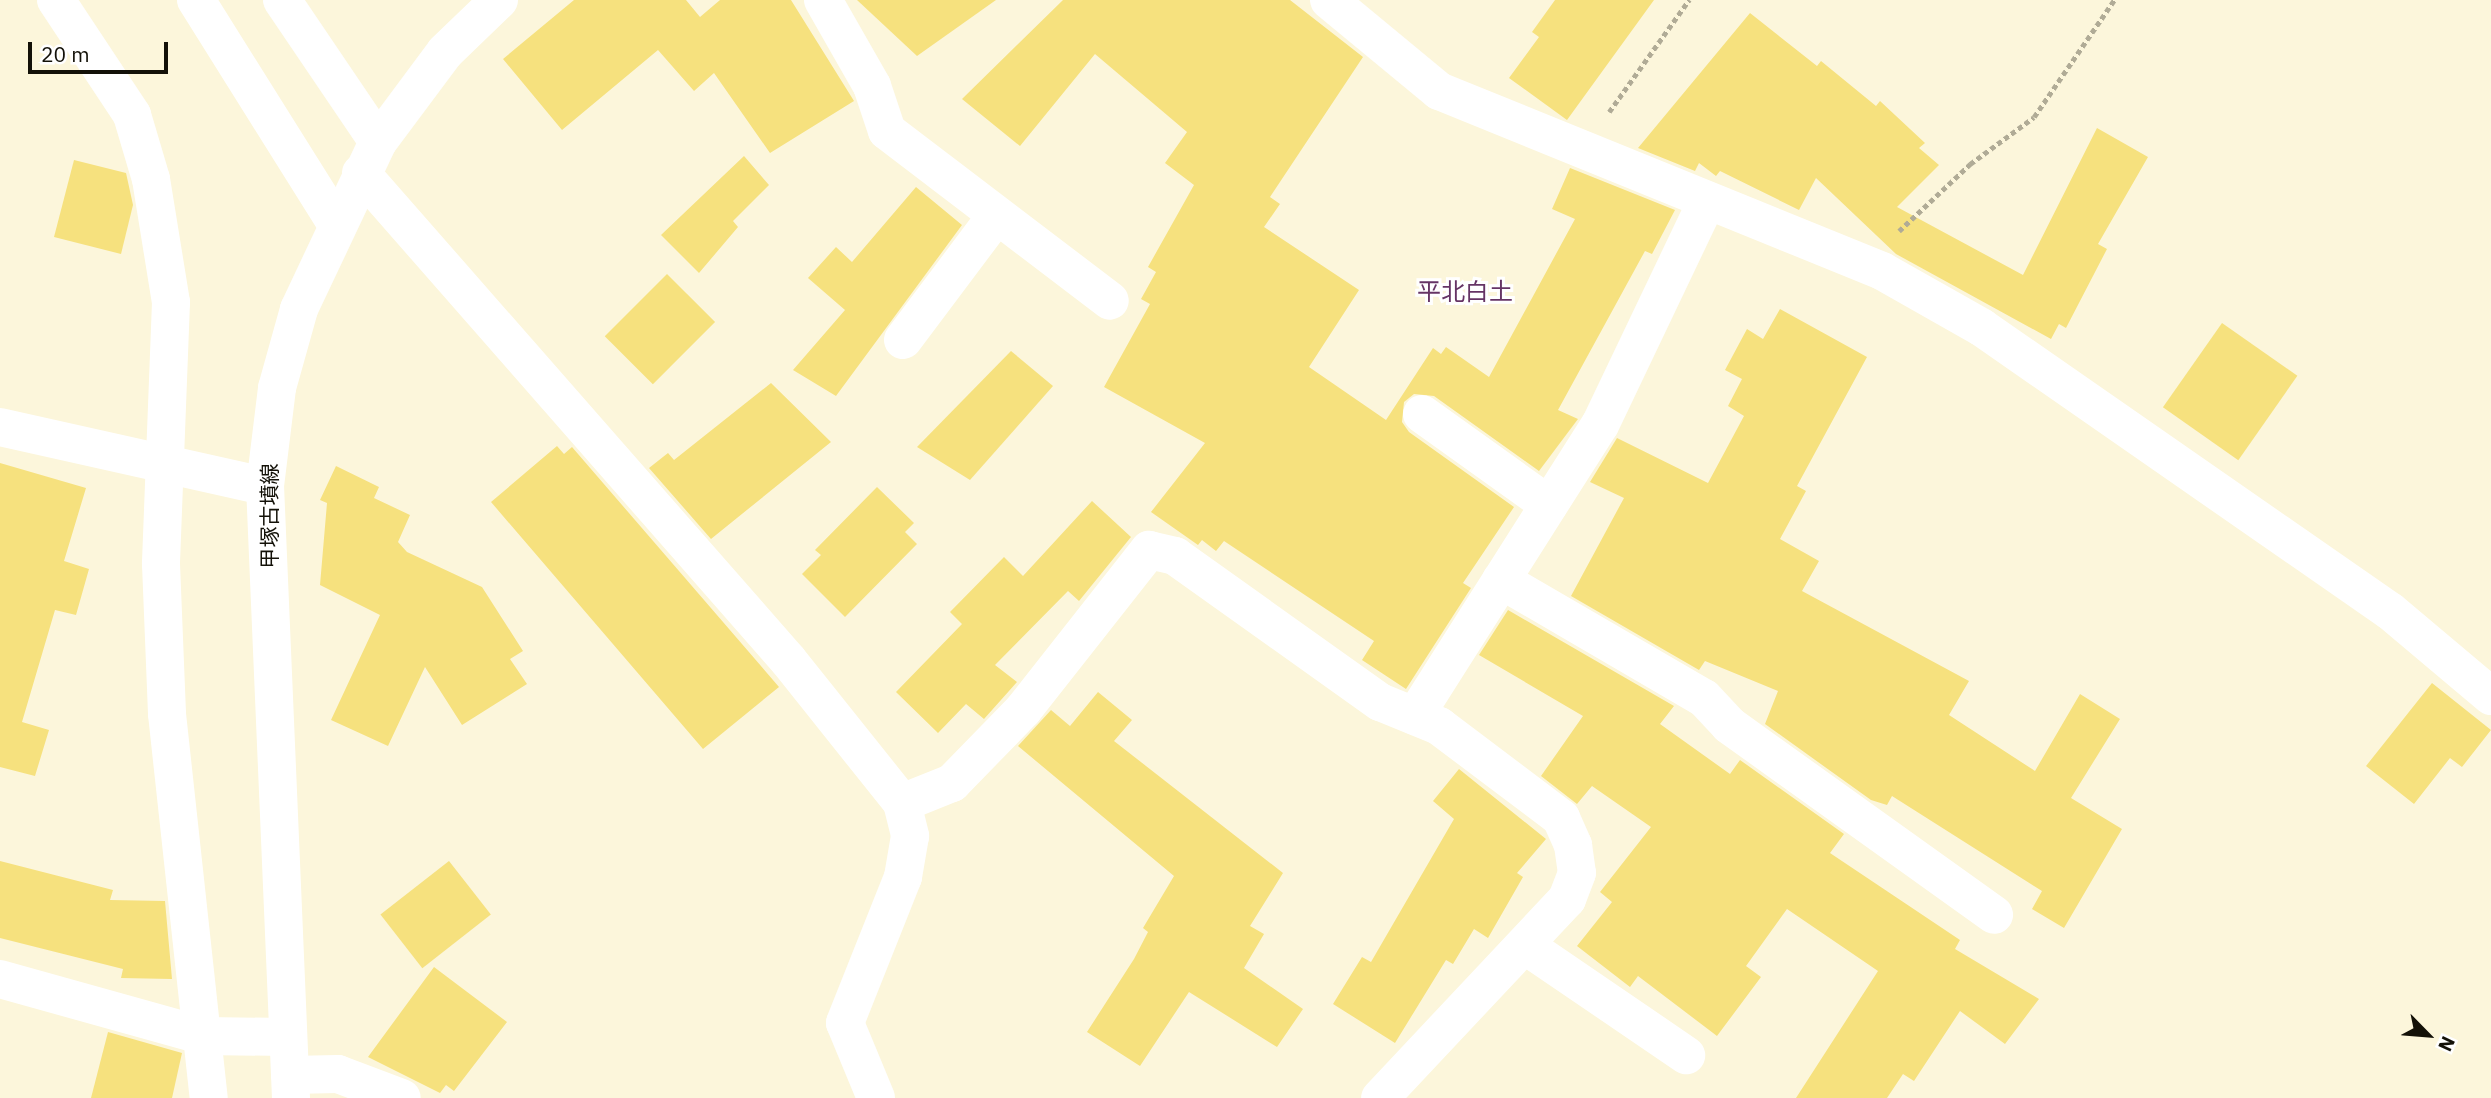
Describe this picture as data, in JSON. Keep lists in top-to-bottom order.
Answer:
{
  "streets": {
    "street": ["甲塚古墳線"]
  },
  "districts": ["平北白土"],
  "scale_bar": "20 m",
  "north": "bottom right"
}
